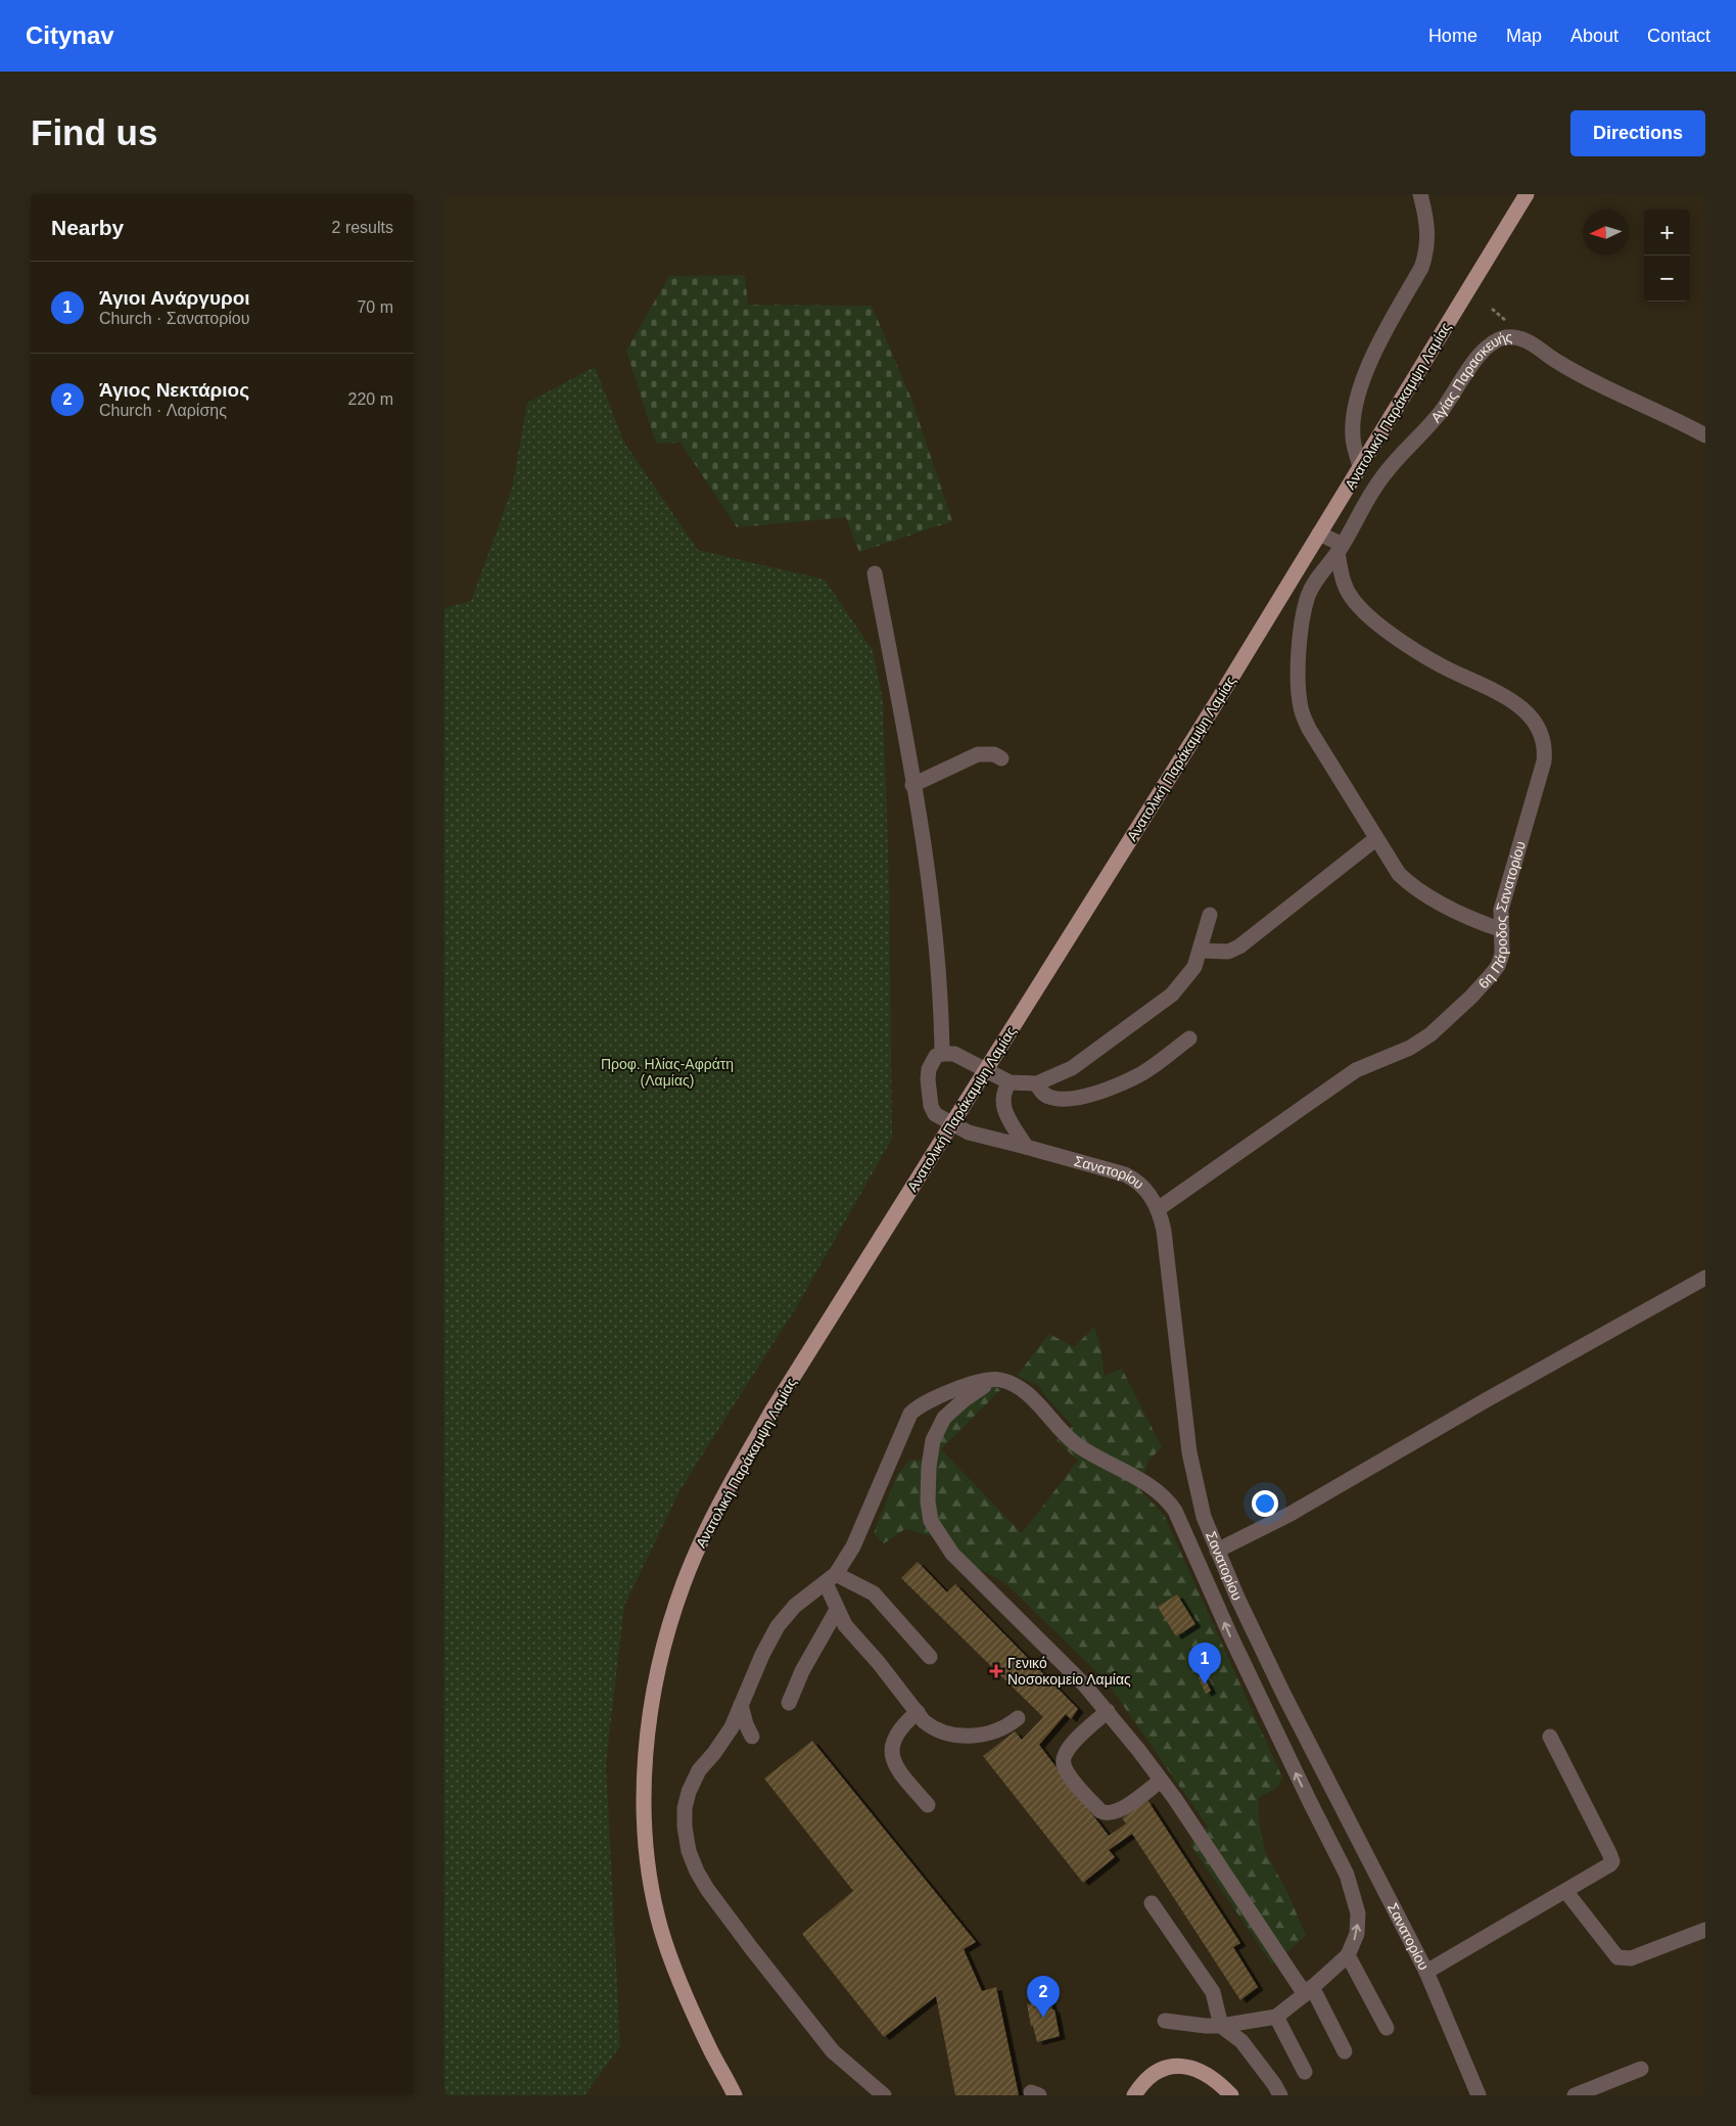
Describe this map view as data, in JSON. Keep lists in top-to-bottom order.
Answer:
{
  "streets": {
    "main road": ["Ανατολική Παράκαμψη Λαμίας"],
    "street": ["Αγίας Παρασκευής", "6η Πάροδος Σανατορίου", "Σανατορίου"]
  },
  "crossings": [
    ["Αγίας Παρασκευής", "6η Πάροδος Σανατορίου"],
    ["6η Πάροδος Σανατορίου", "Σανατορίου"]
  ],
  "parks": ["Προφ. Ηλίας-Αφράτη (Λαμίας)"],
  "places": {
    "health": ["Γενικό Νοσοκομείο Λαμίας"]
  },
  "north": "left",
  "page": {
    "header": "Citynav",
    "nav": [
      "Home",
      "Map",
      "About",
      "Contact"
    ],
    "buttons": "Directions",
    "title": "Find us",
    "heading": ["Nearby", "2 results"],
    "map_buttons": ["+", "−"],
    "list": [
      {
        "mark": "1",
        "name": "Άγιοι Ανάργυροι",
        "note": "Church · Σανατορίου",
        "value": "70 m"
      },
      {
        "mark": "2",
        "name": "Άγιος Νεκτάριος",
        "note": "Church · Λαρίσης",
        "value": "220 m"
      }
    ],
    "pins": ["1", "2"]
  }
}
